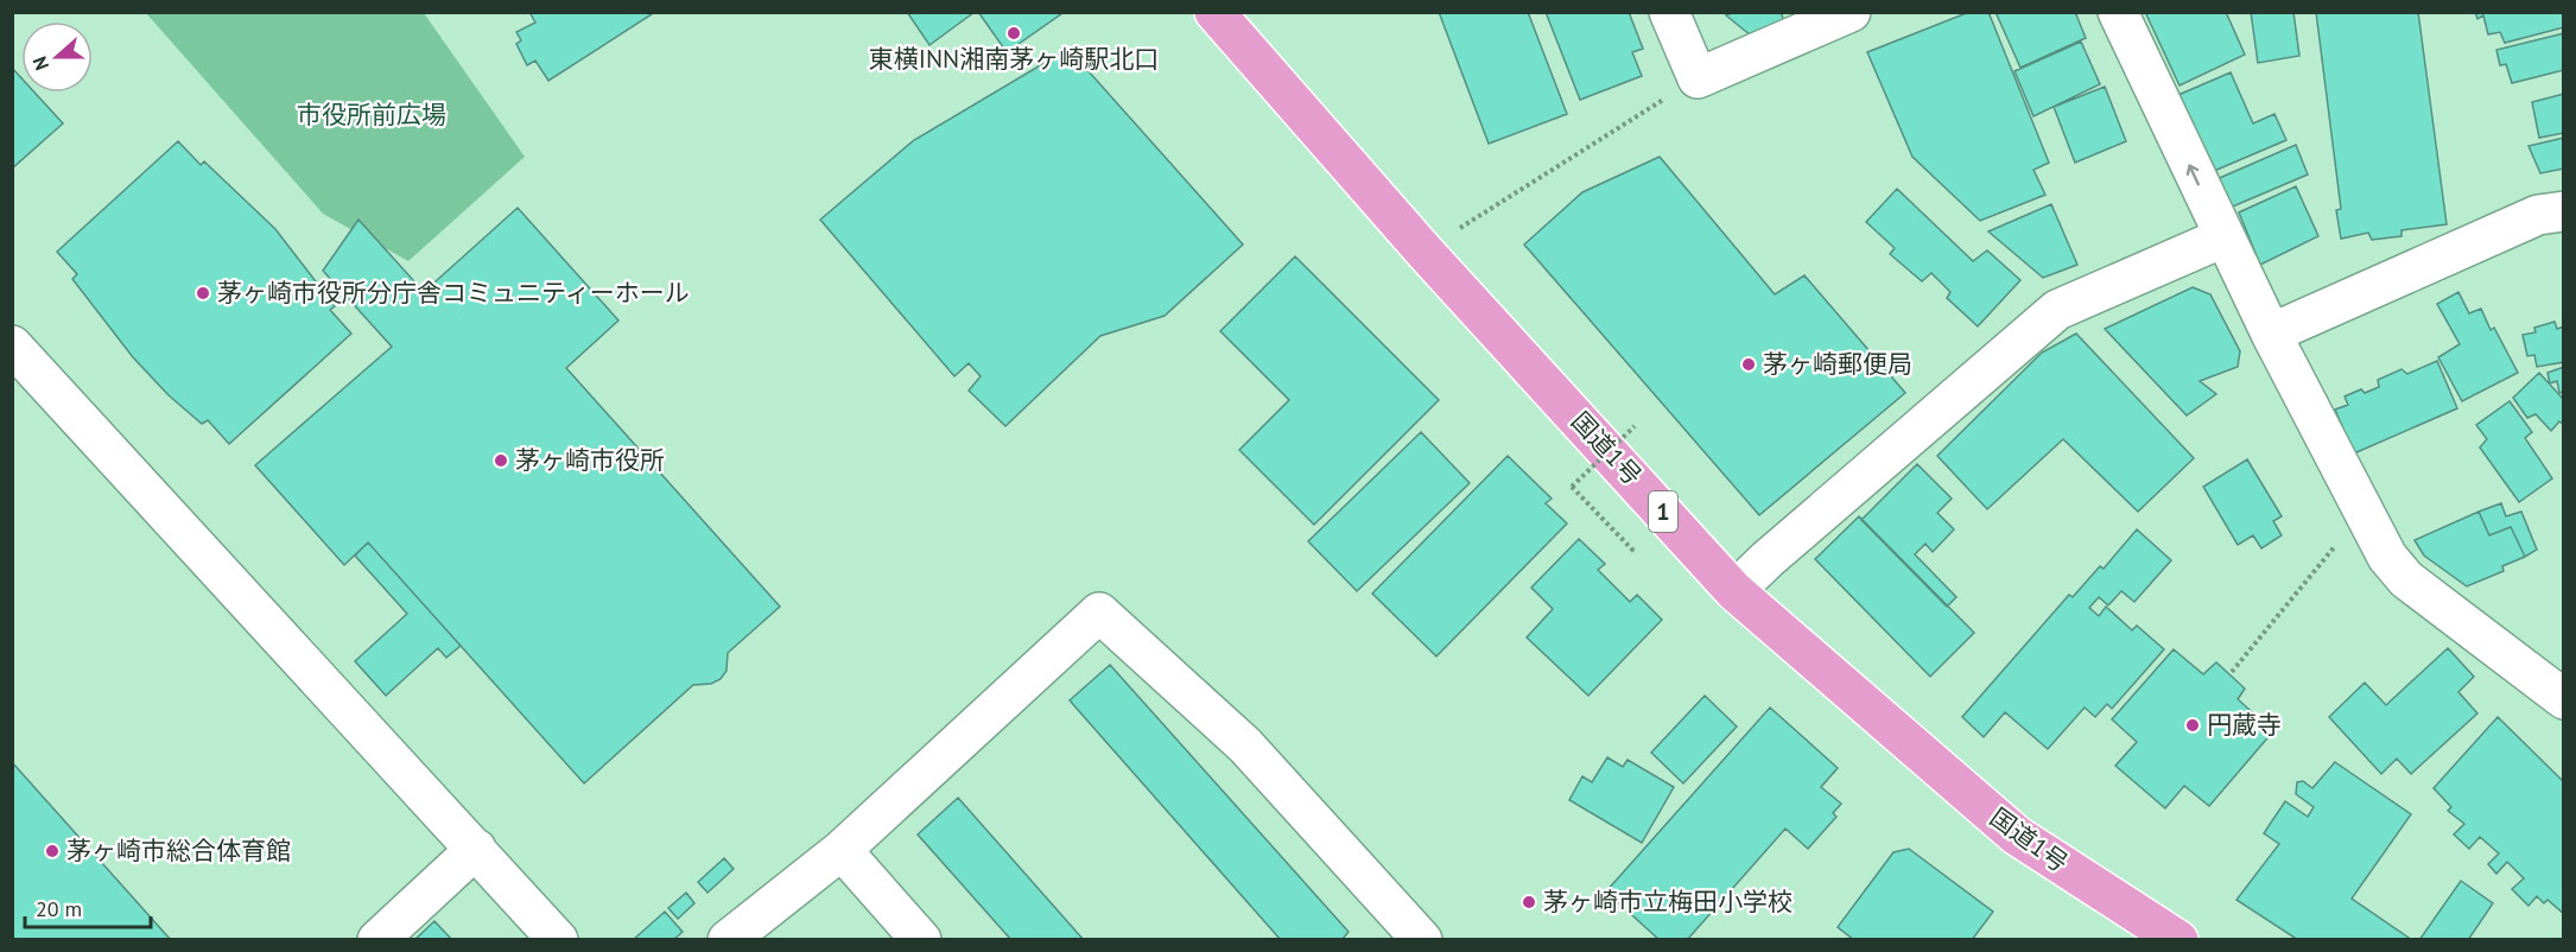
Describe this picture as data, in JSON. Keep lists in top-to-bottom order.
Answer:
{
  "streets": {
    "highway": ["国道1号", "1"]
  },
  "parks": ["市役所前広場"],
  "places": [
    "東横INN湘南茅ヶ崎駅北口",
    "茅ヶ崎市役所分庁舎コミュニティーホール",
    "茅ヶ崎郵便局",
    "茅ヶ崎市役所",
    "円蔵寺",
    "茅ヶ崎市総合体育館",
    "茅ヶ崎市立梅田小学校"
  ],
  "scale_bar": "20 m",
  "north": "left"
}
